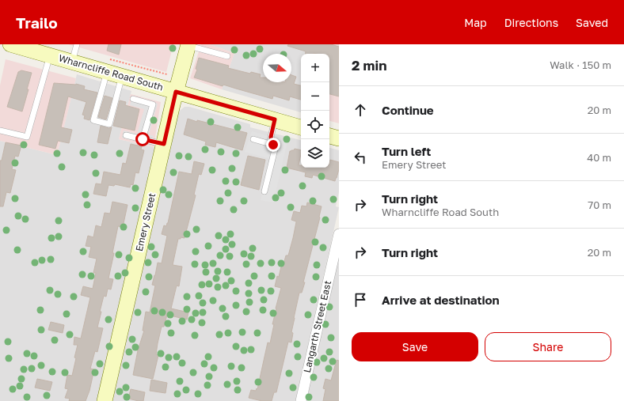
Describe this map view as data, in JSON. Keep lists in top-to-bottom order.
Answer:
{
  "streets": {
    "street": ["Wharncliffe Road South", "Emery Street", "Langarth Street East"]
  },
  "crossings": [
    ["Wharncliffe Road South", "Emery Street"]
  ],
  "north": "right",
  "page": {
    "header": "Trailo",
    "nav": ["Map", "Directions", "Saved"],
    "heading": ["2 min", "Walk · 150 m"],
    "map_buttons": ["+", "−"],
    "list": [
      ["Continue", "20 m"],
      ["Turn left", "Emery Street", "40 m"],
      ["Turn right", "Wharncliffe Road South", "70 m"],
      ["Turn right", "20 m"],
      "Arrive at destination"
    ],
    "buttons": ["Save", "Share"]
  }
}
